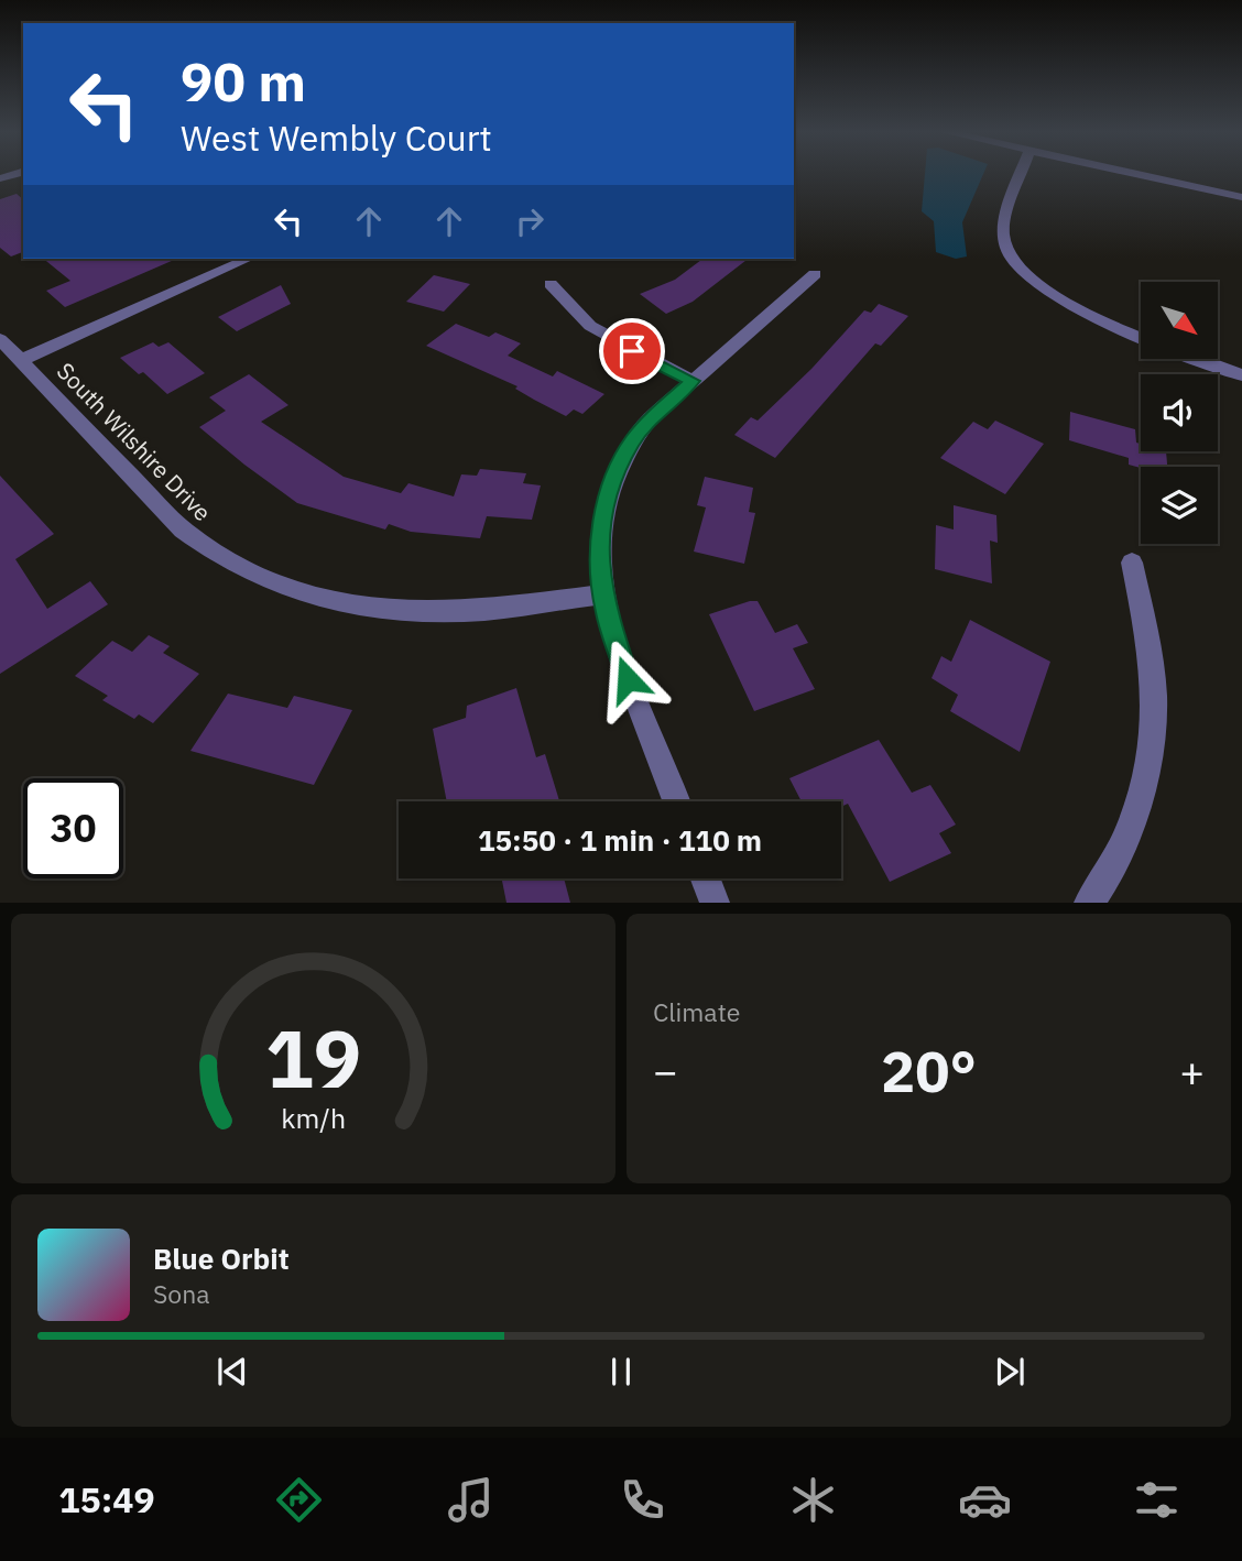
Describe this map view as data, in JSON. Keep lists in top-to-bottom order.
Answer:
{
  "streets": {
    "street": ["South Wilshire Drive"]
  },
  "north": "bottom right",
  "page": {
    "turn": ["90 m", "West Wembly Court"],
    "limit": "30",
    "trip": "15:50 · 1 min · 110 m",
    "tile": "Climate",
    "heat": ["−", "20°", "+"],
    "song": ["Blue Orbit", "Sona"],
    "tabs": "15:49",
    "gauge": ["19", "km/h"]
  }
}
